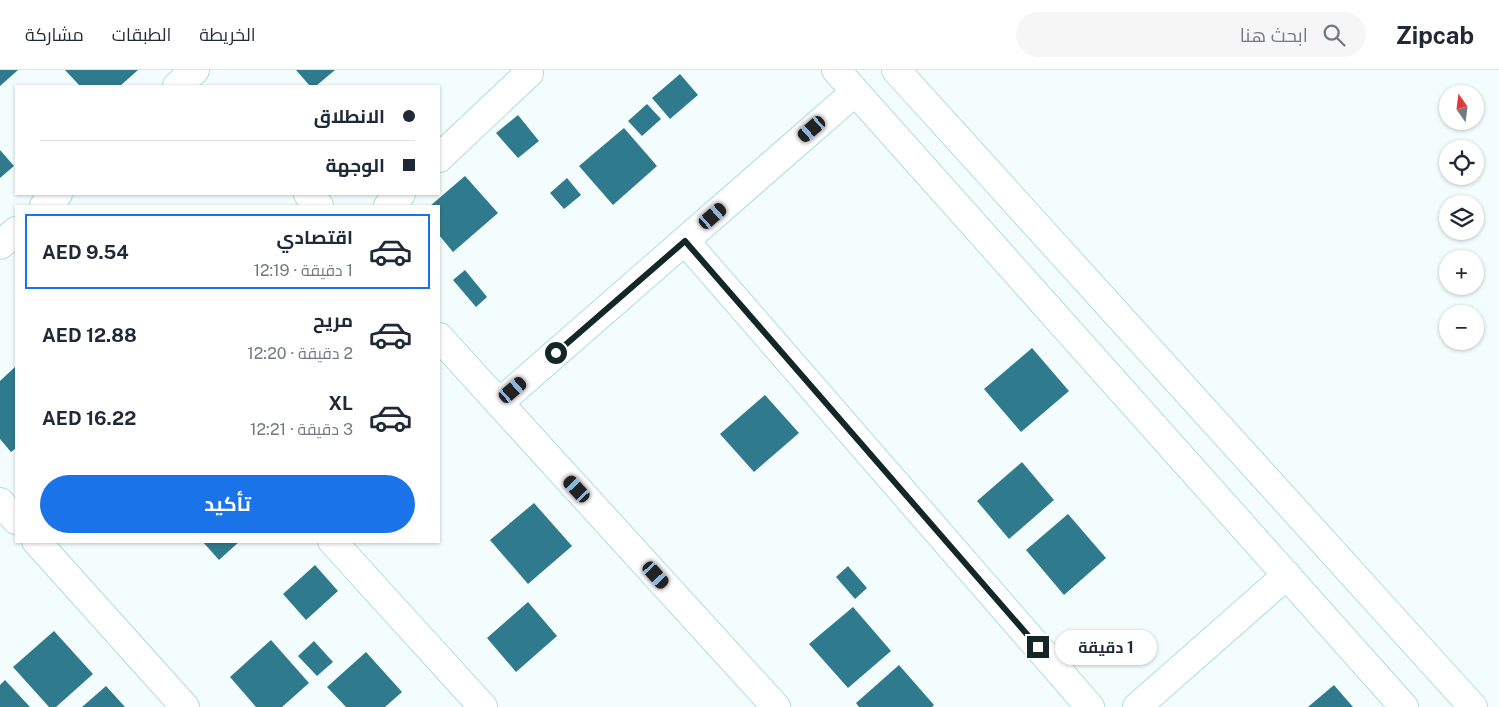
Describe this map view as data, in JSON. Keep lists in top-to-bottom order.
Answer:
{
  "north": "top",
  "page": {
    "header": "Zipcab",
    "search": "ابحث هنا",
    "nav": ["الخريطة", "الطبقات", "مشاركة"],
    "map_buttons": ["+", "−"],
    "banner": ["الانطلاق", "الوجهة"],
    "list": [
      {
        "name": "اقتصادي",
        "note": "1 دقيقة · 12:19",
        "value": "AED 9.54"
      },
      {
        "name": "مريح",
        "note": "2 دقيقة · 12:20",
        "value": "AED 12.88"
      },
      {
        "name": "XL",
        "note": "3 دقيقة · 12:21",
        "value": "AED 16.22"
      }
    ],
    "buttons": "تأكيد",
    "bubble": "1 دقيقة"
  }
}
